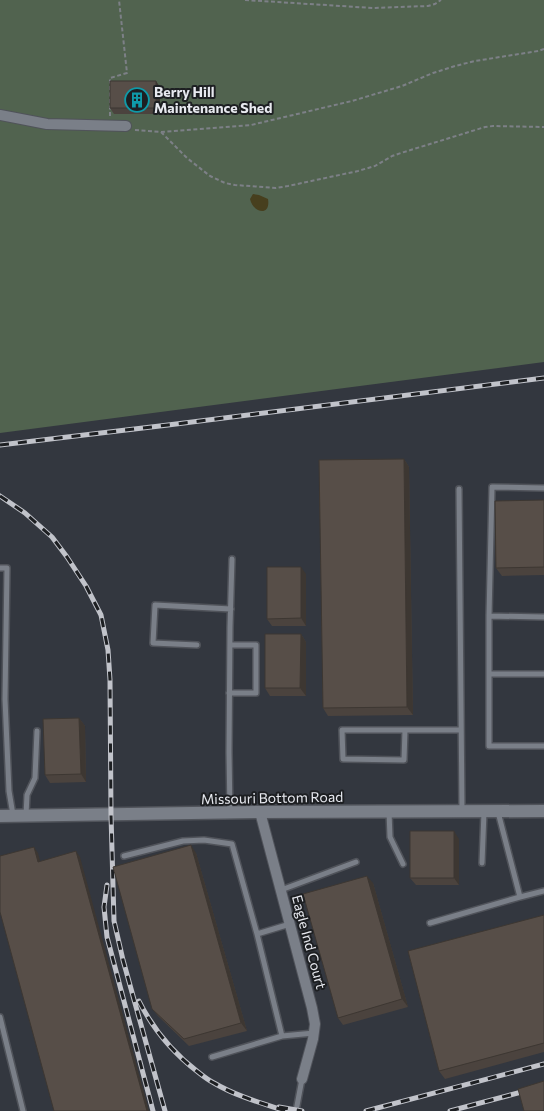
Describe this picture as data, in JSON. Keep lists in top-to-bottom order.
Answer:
{
  "streets": {
    "street": ["Missouri Bottom Road", "Eagle Ind Court"]
  },
  "crossings": [
    ["Missouri Bottom Road", "Eagle Ind Court"]
  ],
  "places": {
    "building": ["Berry Hill Maintenance Shed"]
  }
}
